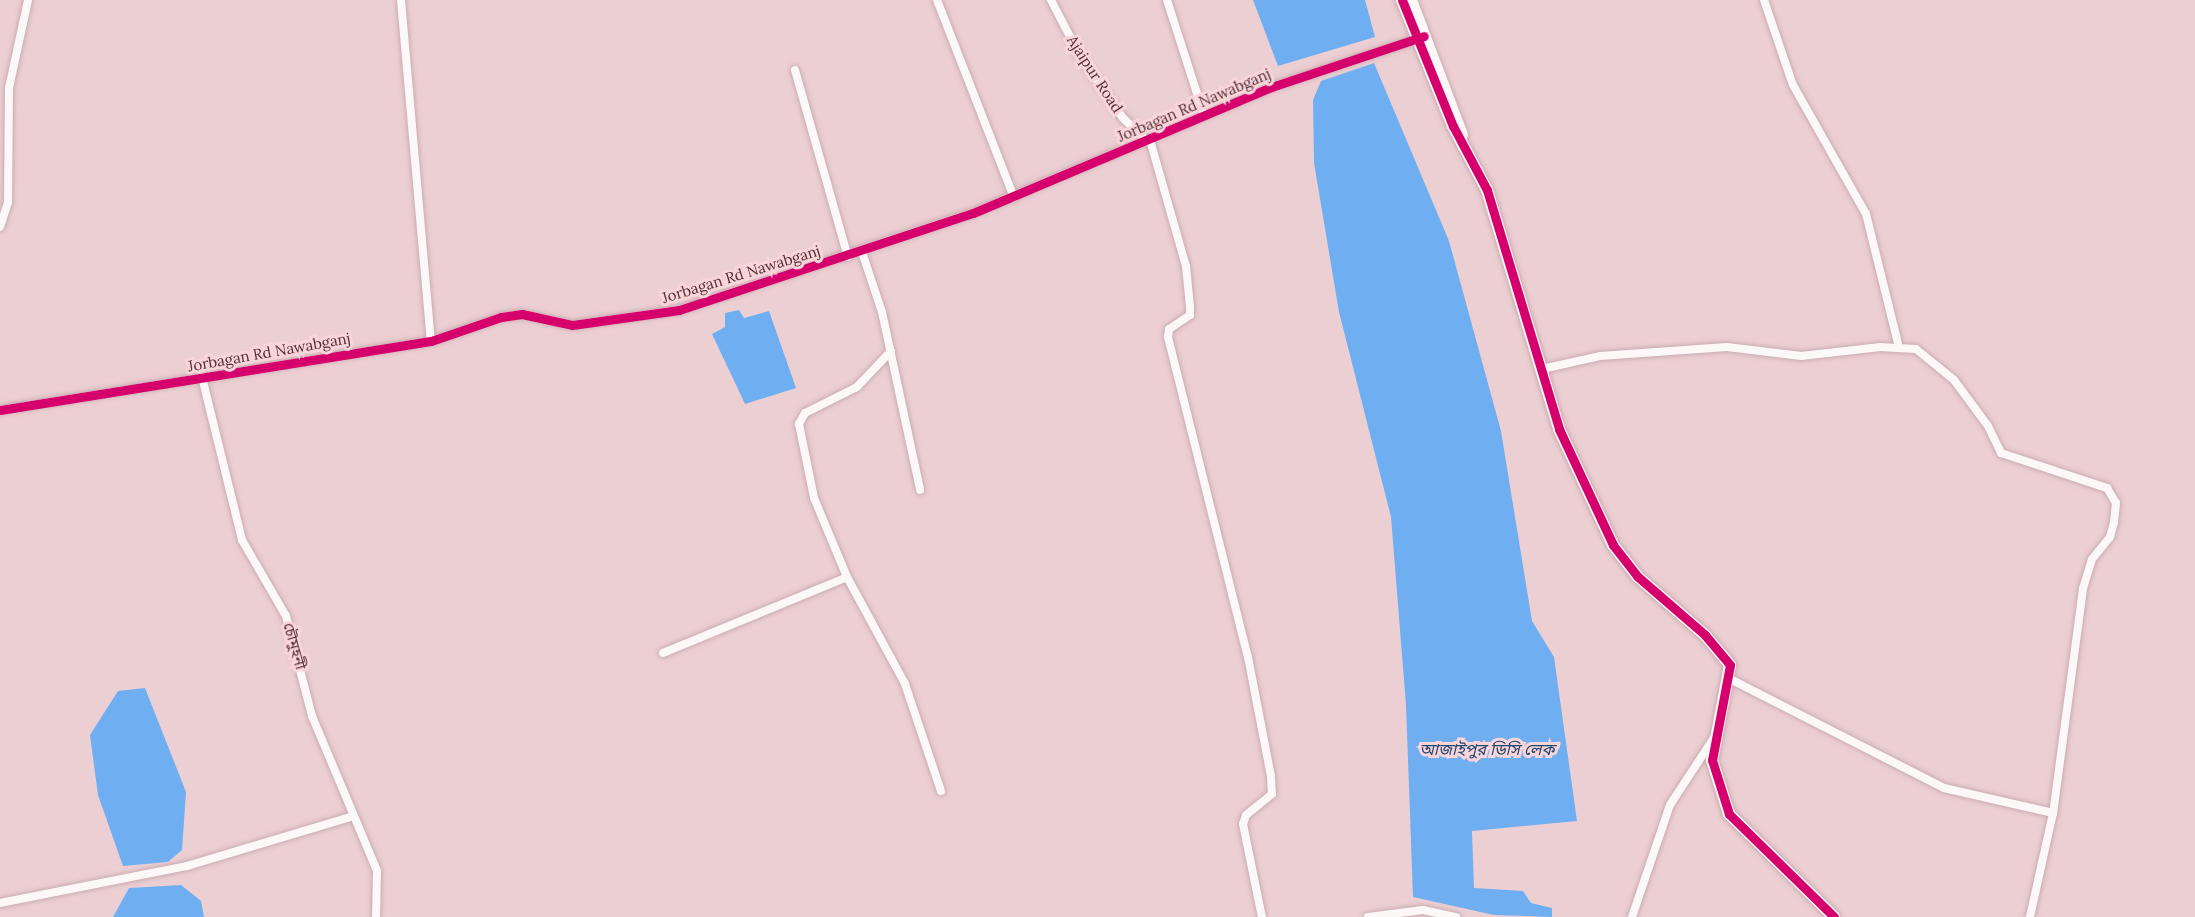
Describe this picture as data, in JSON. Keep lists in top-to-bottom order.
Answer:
{
  "streets": {
    "street": ["Ajaipur Road", "Jorbagan Rd Nawabganj", "চৌমুহনী"]
  },
  "crossings": [
    ["Ajaipur Road", "Jorbagan Rd Nawabganj"],
    ["Jorbagan Rd Nawabganj", "চৌমুহনী"]
  ],
  "water": ["আজাইপুর ডিসি লেক"]
}
